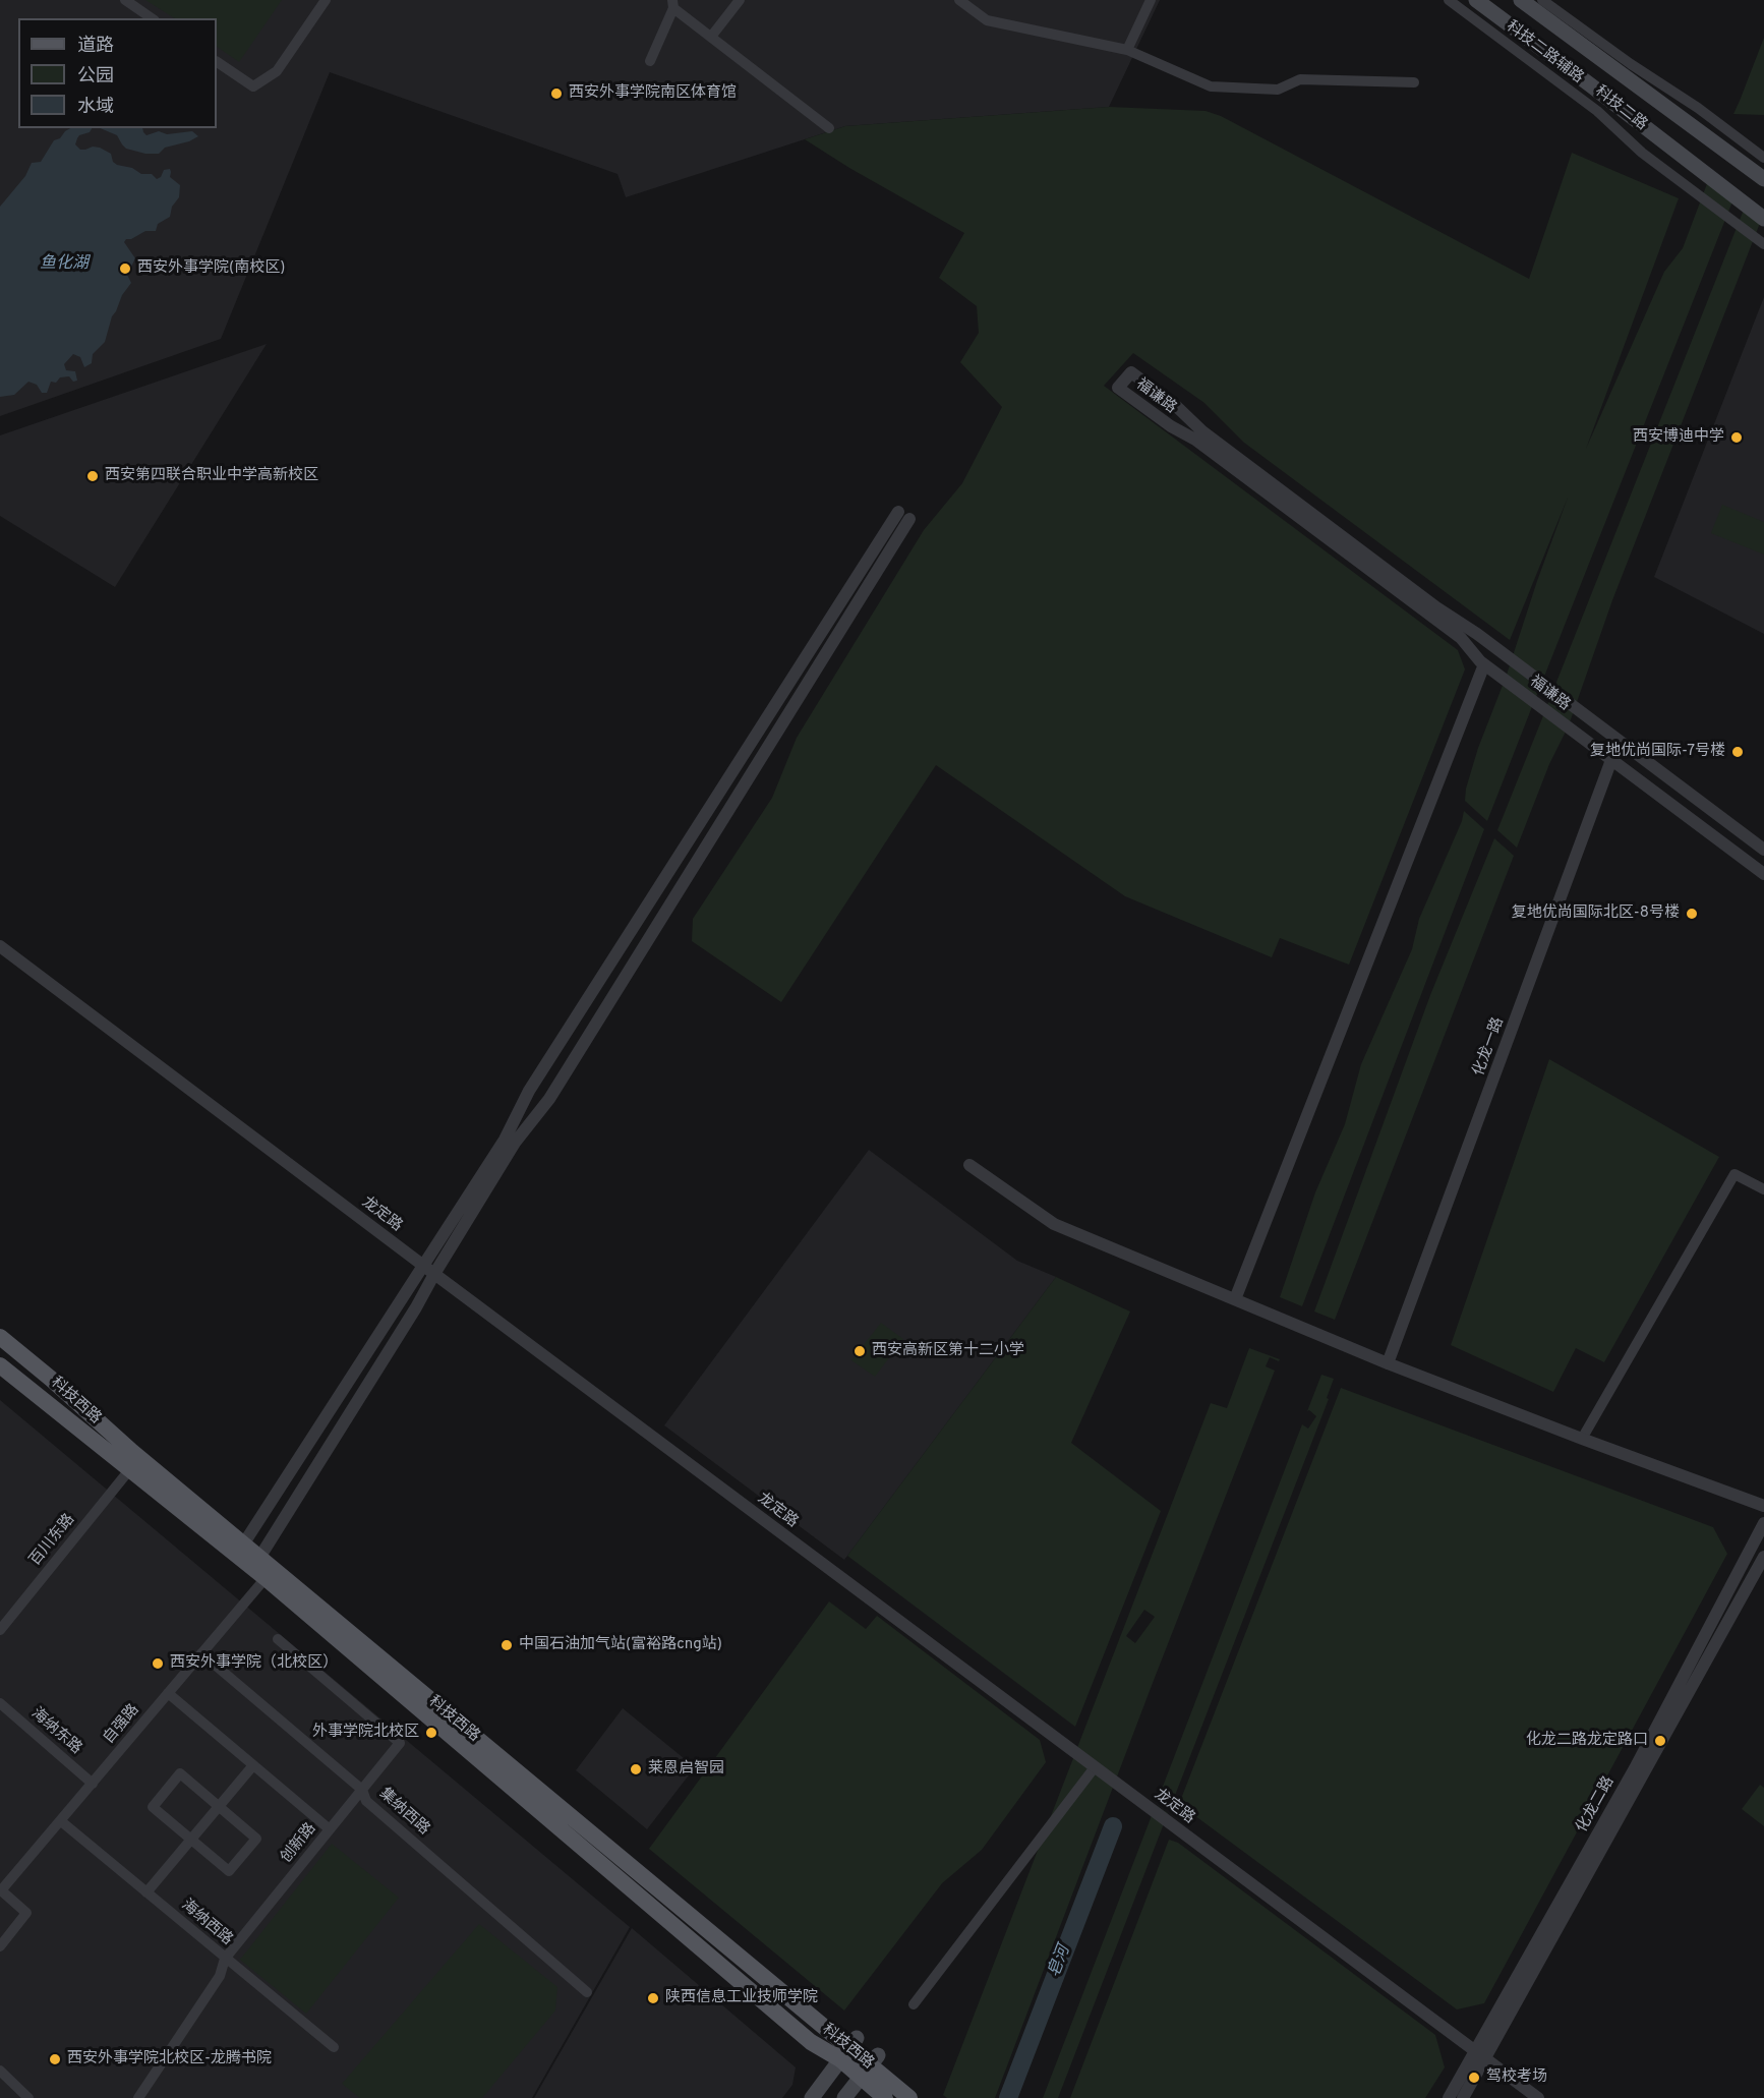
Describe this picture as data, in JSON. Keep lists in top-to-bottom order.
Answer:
{
  "streets": {
    "main road": ["科技二路", "科技西路"],
    "street": [
      "科技二路辅路",
      "福谦路",
      "化龙一路",
      "龙定路",
      "百川东路",
      "自强路",
      "海纳东路",
      "化龙二路",
      "集纳西路",
      "创新路",
      "海纳西路"
    ]
  },
  "crossings": [
    ["福谦路", "化龙一路"],
    ["龙定路", "化龙二路"],
    ["科技西路", "百川东路"],
    ["科技西路", "自强路"],
    ["自强路", "海纳东路"],
    ["自强路", "集纳西路"],
    ["自强路", "海纳西路"],
    ["集纳西路", "创新路"],
    ["创新路", "海纳西路"]
  ],
  "water": ["鱼化湖", "皂河"],
  "places": [
    "西安外事学院南区体育馆",
    "西安外事学院(南校区)",
    "西安博迪中学",
    "西安第四联合职业中学高新校区",
    "复地优尚国际-7号楼",
    "复地优尚国际北区-8号楼",
    "西安高新区第十二小学",
    "中国石油加气站(富裕路cng站)",
    "西安外事学院（北校区）",
    "外事学院北校区",
    "化龙二路龙定路口",
    "莱恩启智园",
    "陕西信息工业技师学院",
    "西安外事学院北校区-龙腾书院",
    "驾校考场"
  ],
  "legend": ["道路", "公园", "水域"]
}
